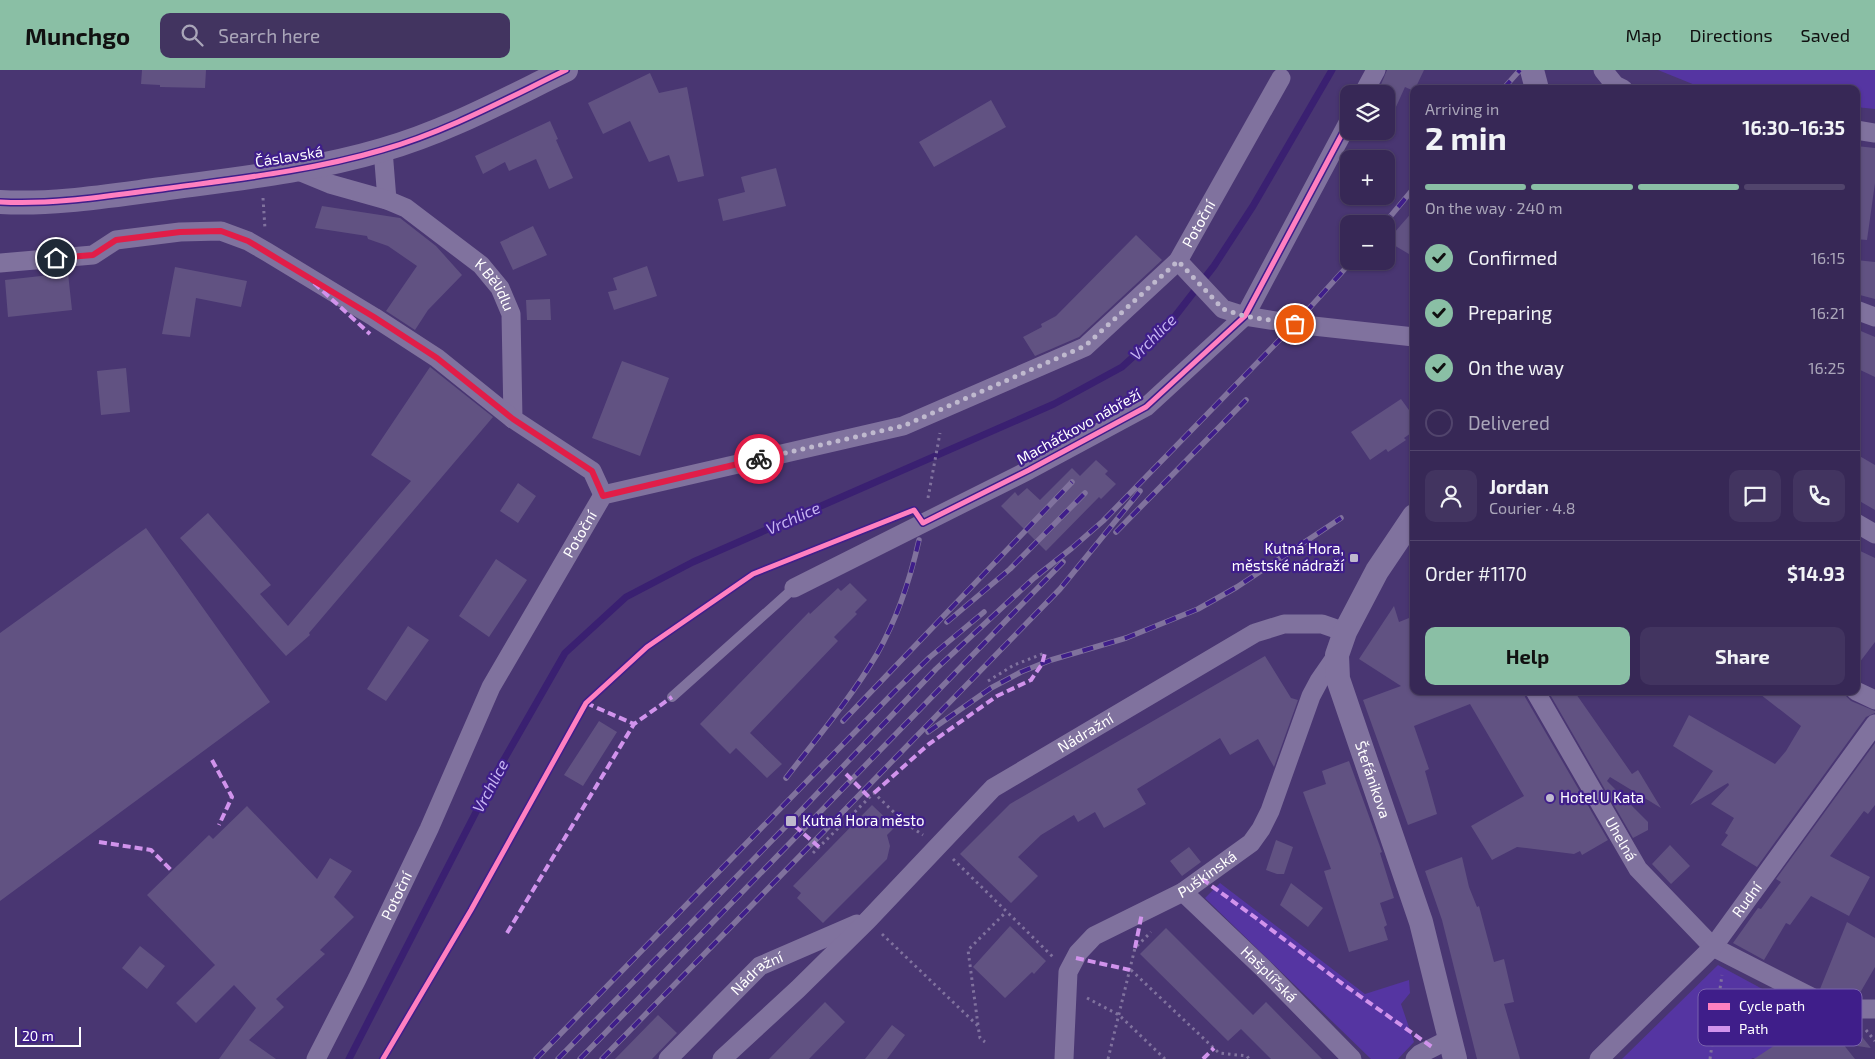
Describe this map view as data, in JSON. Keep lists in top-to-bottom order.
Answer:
{
  "streets": {
    "street": [
      "Čáslavská",
      "Potoční",
      "K Bělidlu",
      "Macháčkovo nábřeží",
      "Nádražní",
      "Štefánikova",
      "Uhelná",
      "Puškinská",
      "Rudní",
      "Hašplířská"
    ]
  },
  "crossings": [
    ["Čáslavská", "K Bělidlu"],
    ["Nádražní", "Štefánikova"],
    ["Štefánikova", "Puškinská"],
    ["Uhelná", "Rudní"],
    ["Puškinská", "Hašplířská"]
  ],
  "water": ["Vrchlice"],
  "places": {
    "transit": ["Kutná Hora, městské nádraží", "Kutná Hora město"],
    "other": ["Hotel U Kata"]
  },
  "legend": ["Cycle path", "Path"],
  "scale_bar": "20 m",
  "page": {
    "header": "Munchgo",
    "search": "Search here",
    "nav": ["Map", "Directions", "Saved"],
    "map_buttons": ["+", "−"],
    "heading": ["2 min", "Arriving in", "16:30–16:35"],
    "panel": [
      "Jordan",
      "Courier · 4.8",
      "Order #1170",
      "$14.93"
    ],
    "bar": "On the way · 240 m",
    "list": [
      ["Confirmed", "16:15"],
      ["Preparing", "16:21"],
      ["On the way", "16:25"],
      "Delivered"
    ],
    "buttons": ["Help", "Share"],
    "scale": "20 m"
  }
}
